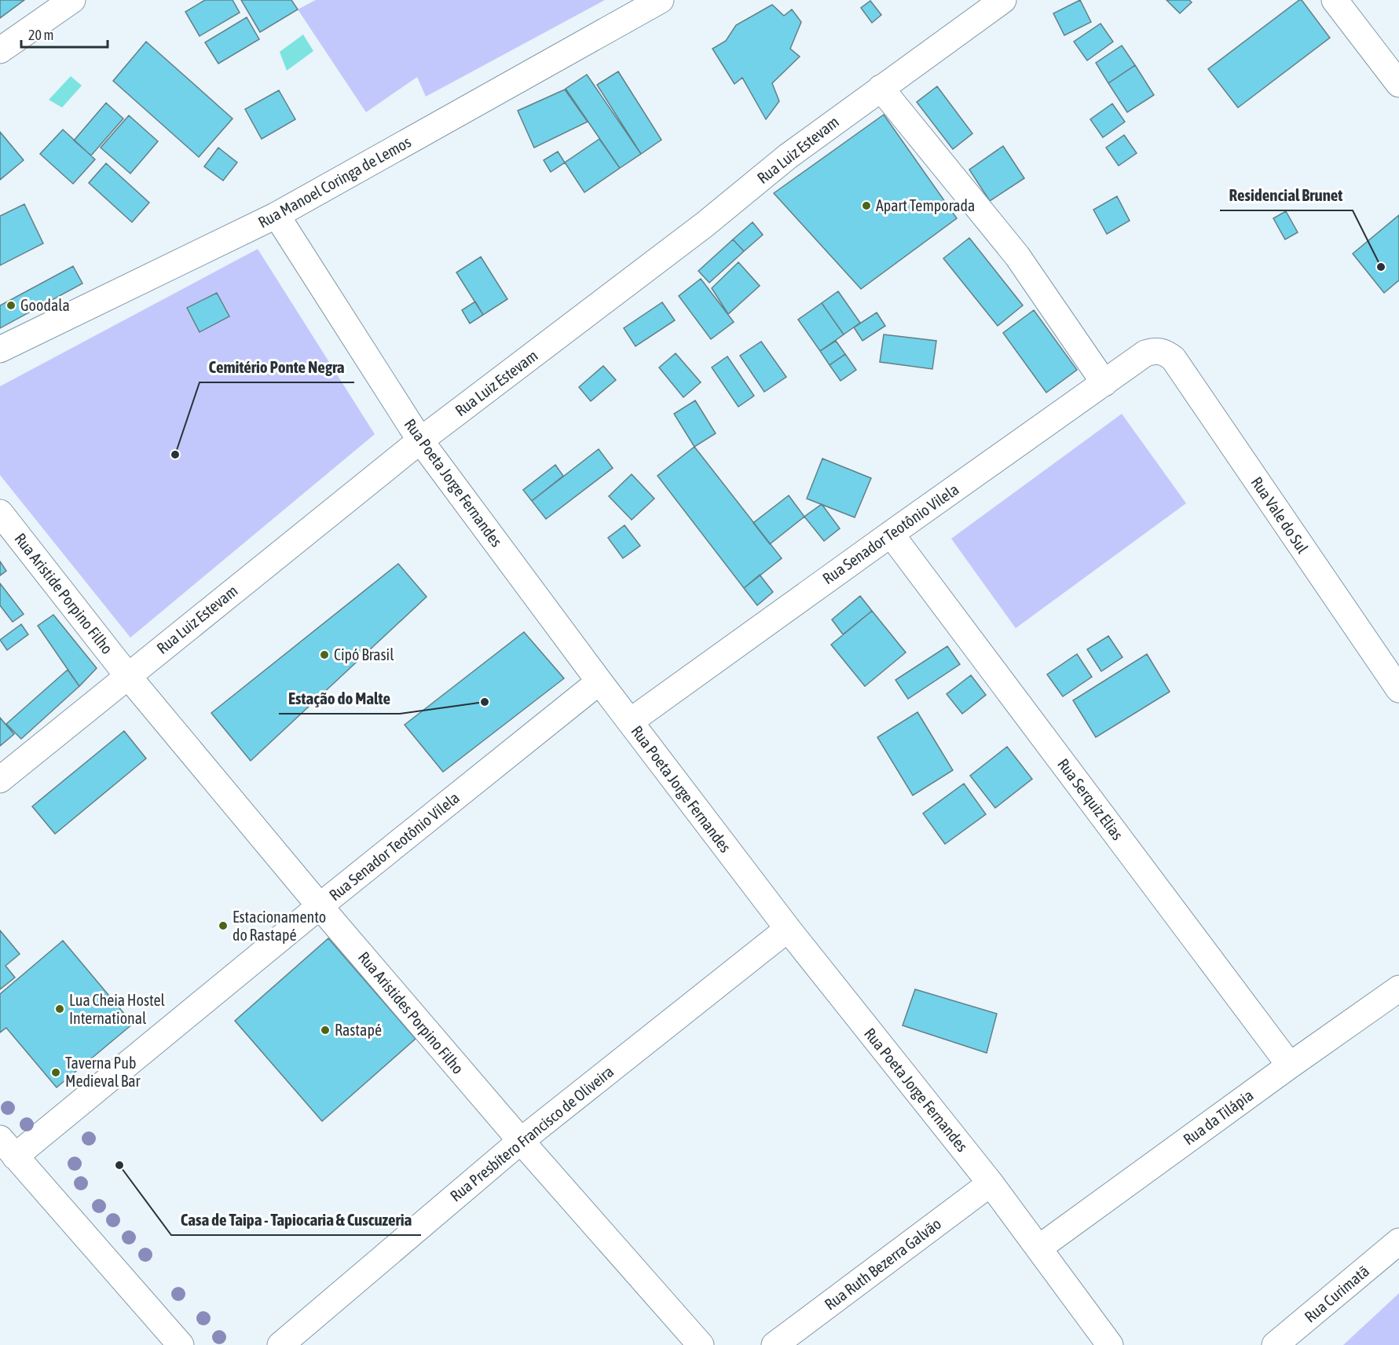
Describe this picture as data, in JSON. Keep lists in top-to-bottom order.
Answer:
{
  "streets": {
    "street": [
      "Rua Luiz Estevam",
      "Rua Manoel Coringa de Lemos",
      "Rua Poeta Jorge Fernandes",
      "Rua Vale do Sul",
      "Rua Senador Teotônio Vilela",
      "Rua Aristide Porpino Filho",
      "Rua Serquiz Elias",
      "Rua Aristides Porpino Filho",
      "Rua da Tilápia",
      "Rua Presbítero Francisco de Oliveira",
      "Rua Ruth Bezerra Galvão",
      "Rua Curimatã"
    ]
  },
  "crossings": [
    ["Rua Luiz Estevam", "Rua Poeta Jorge Fernandes"],
    ["Rua Luiz Estevam", "Rua Aristide Porpino Filho"],
    ["Rua Luiz Estevam", "Rua Aristides Porpino Filho"],
    ["Rua Manoel Coringa de Lemos", "Rua Poeta Jorge Fernandes"],
    ["Rua Poeta Jorge Fernandes", "Rua Senador Teotônio Vilela"],
    ["Rua Poeta Jorge Fernandes", "Rua da Tilápia"],
    ["Rua Poeta Jorge Fernandes", "Rua Presbítero Francisco de Oliveira"],
    ["Rua Poeta Jorge Fernandes", "Rua Ruth Bezerra Galvão"],
    ["Rua Vale do Sul", "Rua Senador Teotônio Vilela"],
    ["Rua Senador Teotônio Vilela", "Rua Serquiz Elias"],
    ["Rua Senador Teotônio Vilela", "Rua Aristides Porpino Filho"],
    ["Rua Aristide Porpino Filho", "Rua Aristides Porpino Filho"],
    ["Rua Serquiz Elias", "Rua da Tilápia"],
    ["Rua Aristides Porpino Filho", "Rua Presbítero Francisco de Oliveira"]
  ],
  "places": [
    "Apart Temporada",
    "Residencial Brunet",
    "Goodala",
    "Cemitério Ponte Negra",
    "Cipó Brasil",
    "Estação do Malte",
    "Estacionamento do Rastapé",
    "Lua Cheia Hostel International",
    "Rastapé",
    "Taverna Pub Medieval Bar",
    "Casa de Taipa - Tapiocaria & Cuscuzeria"
  ],
  "scale_bar": "20 m"
}
